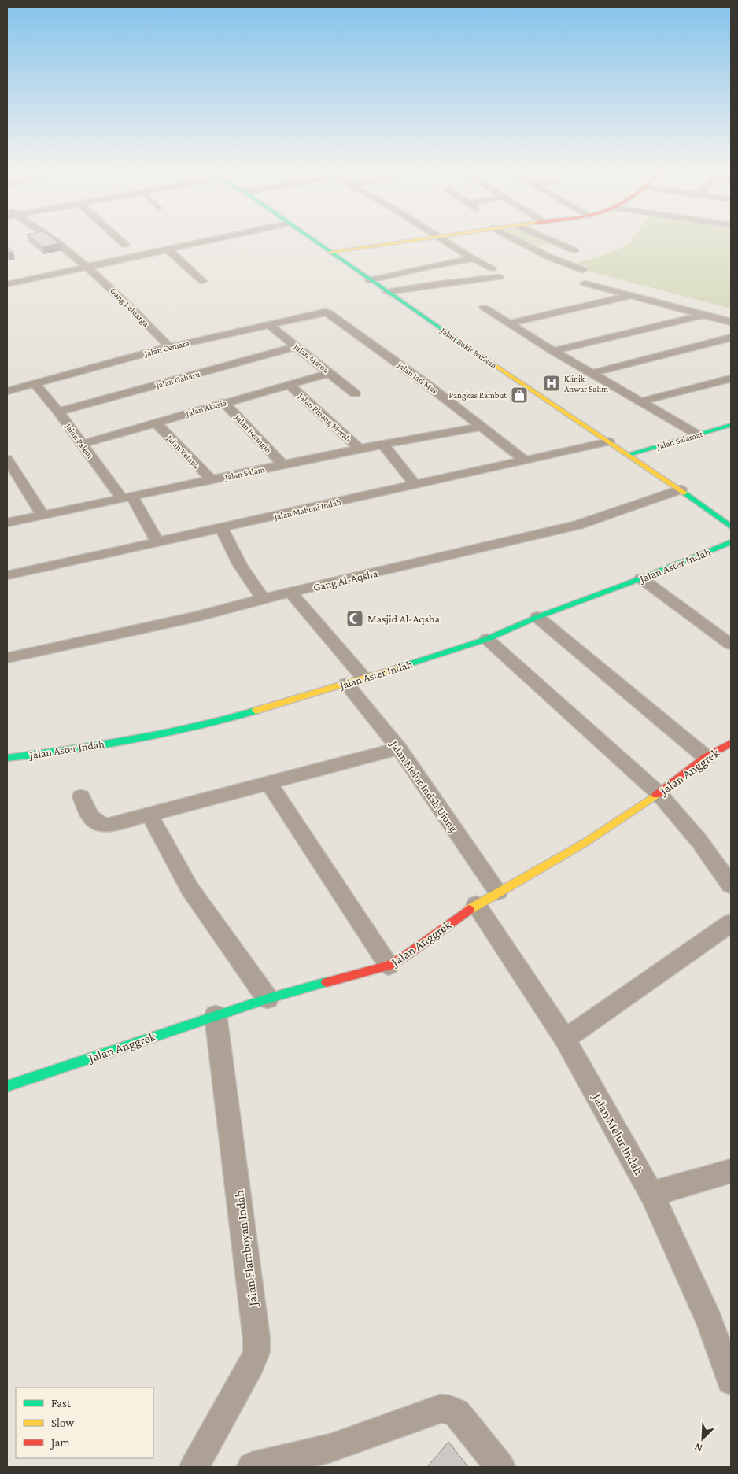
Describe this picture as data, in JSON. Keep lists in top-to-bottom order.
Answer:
{
  "streets": {
    "street": [
      "Gang Keluarga",
      "Jalan Cemara",
      "Jalan Bukit Barisan",
      "Jalan Matoa",
      "Jalan Jati Mas",
      "Jalan Gaharu",
      "Jalan Akasia",
      "Jalan Pinang Merah",
      "Jalan Beringin",
      "Jalan Selamat",
      "Jalan Palem",
      "Jalan Kelapa",
      "Jalan Salam",
      "Jalan Mahoni Indah",
      "Jalan Aster Indah",
      "Gang Al-Aqsha",
      "Jalan Anggrek",
      "Jalan Melur Indah Ujung",
      "Jalan Melur Indah",
      "Jalan Flamboyan Indah"
    ]
  },
  "crossings": [
    ["Gang Keluarga", "Jalan Cemara"],
    ["Jalan Cemara", "Jalan Matoa"],
    ["Jalan Cemara", "Jalan Jati Mas"],
    ["Jalan Cemara", "Jalan Palem"],
    ["Jalan Bukit Barisan", "Jalan Selamat"],
    ["Jalan Bukit Barisan", "Jalan Mahoni Indah"],
    ["Jalan Bukit Barisan", "Gang Al-Aqsha"],
    ["Jalan Matoa", "Jalan Gaharu"],
    ["Jalan Matoa", "Jalan Akasia"],
    ["Jalan Jati Mas", "Jalan Salam"],
    ["Jalan Jati Mas", "Jalan Mahoni Indah"],
    ["Jalan Gaharu", "Jalan Palem"],
    ["Jalan Akasia", "Jalan Pinang Merah"],
    ["Jalan Akasia", "Jalan Beringin"],
    ["Jalan Akasia", "Jalan Palem"],
    ["Jalan Akasia", "Jalan Kelapa"],
    ["Jalan Pinang Merah", "Jalan Salam"],
    ["Jalan Beringin", "Jalan Salam"],
    ["Jalan Palem", "Jalan Salam"],
    ["Jalan Palem", "Jalan Mahoni Indah"],
    ["Jalan Kelapa", "Jalan Salam"],
    ["Jalan Aster Indah", "Jalan Melur Indah Ujung"],
    ["Jalan Anggrek", "Jalan Melur Indah Ujung"],
    ["Jalan Anggrek", "Jalan Melur Indah"],
    ["Jalan Anggrek", "Jalan Flamboyan Indah"]
  ],
  "places": {
    "hospital": ["Klinik Anwar Salim"],
    "shop": ["Pangkas Rambut"],
    "mosque": ["Masjid Al-Aqsha"]
  },
  "legend": ["Fast", "Slow", "Jam"],
  "north": "bottom left"
}
